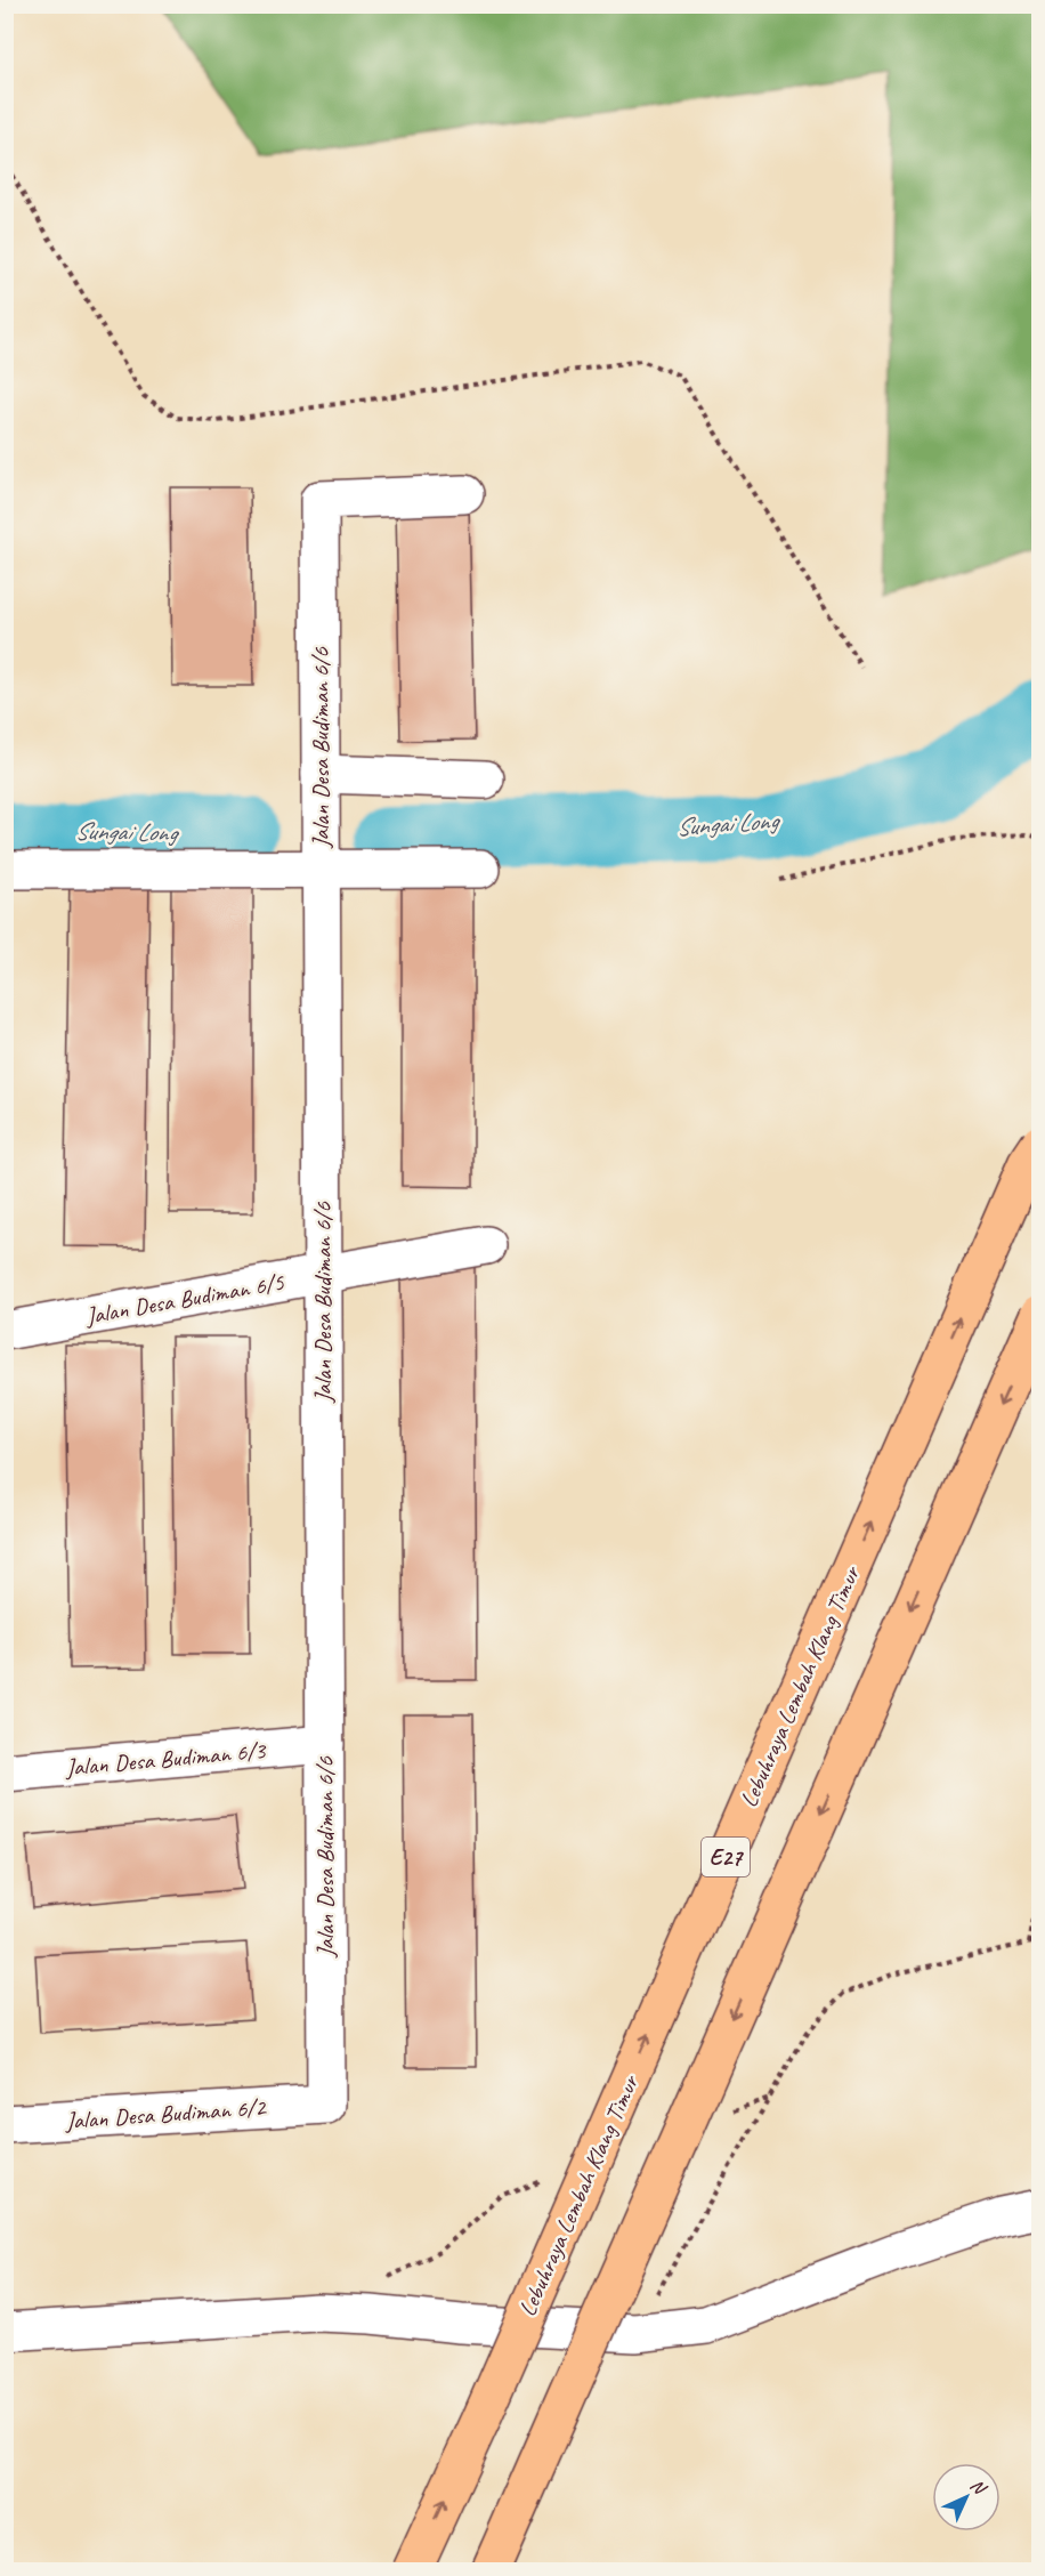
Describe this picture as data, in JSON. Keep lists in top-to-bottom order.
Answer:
{
  "streets": {
    "highway": ["Lebuhraya Lembah Klang Timur", "E27"],
    "street": [
      "Jalan Desa Budiman 6/6",
      "Jalan Desa Budiman 6/5",
      "Jalan Desa Budiman 6/3",
      "Jalan Desa Budiman 6/2"
    ]
  },
  "crossings": [
    ["Jalan Desa Budiman 6/6", "Jalan Desa Budiman 6/5"],
    ["Jalan Desa Budiman 6/6", "Jalan Desa Budiman 6/3"],
    ["Jalan Desa Budiman 6/6", "Jalan Desa Budiman 6/2"]
  ],
  "water": ["Sungai Long"],
  "north": "top right"
}
